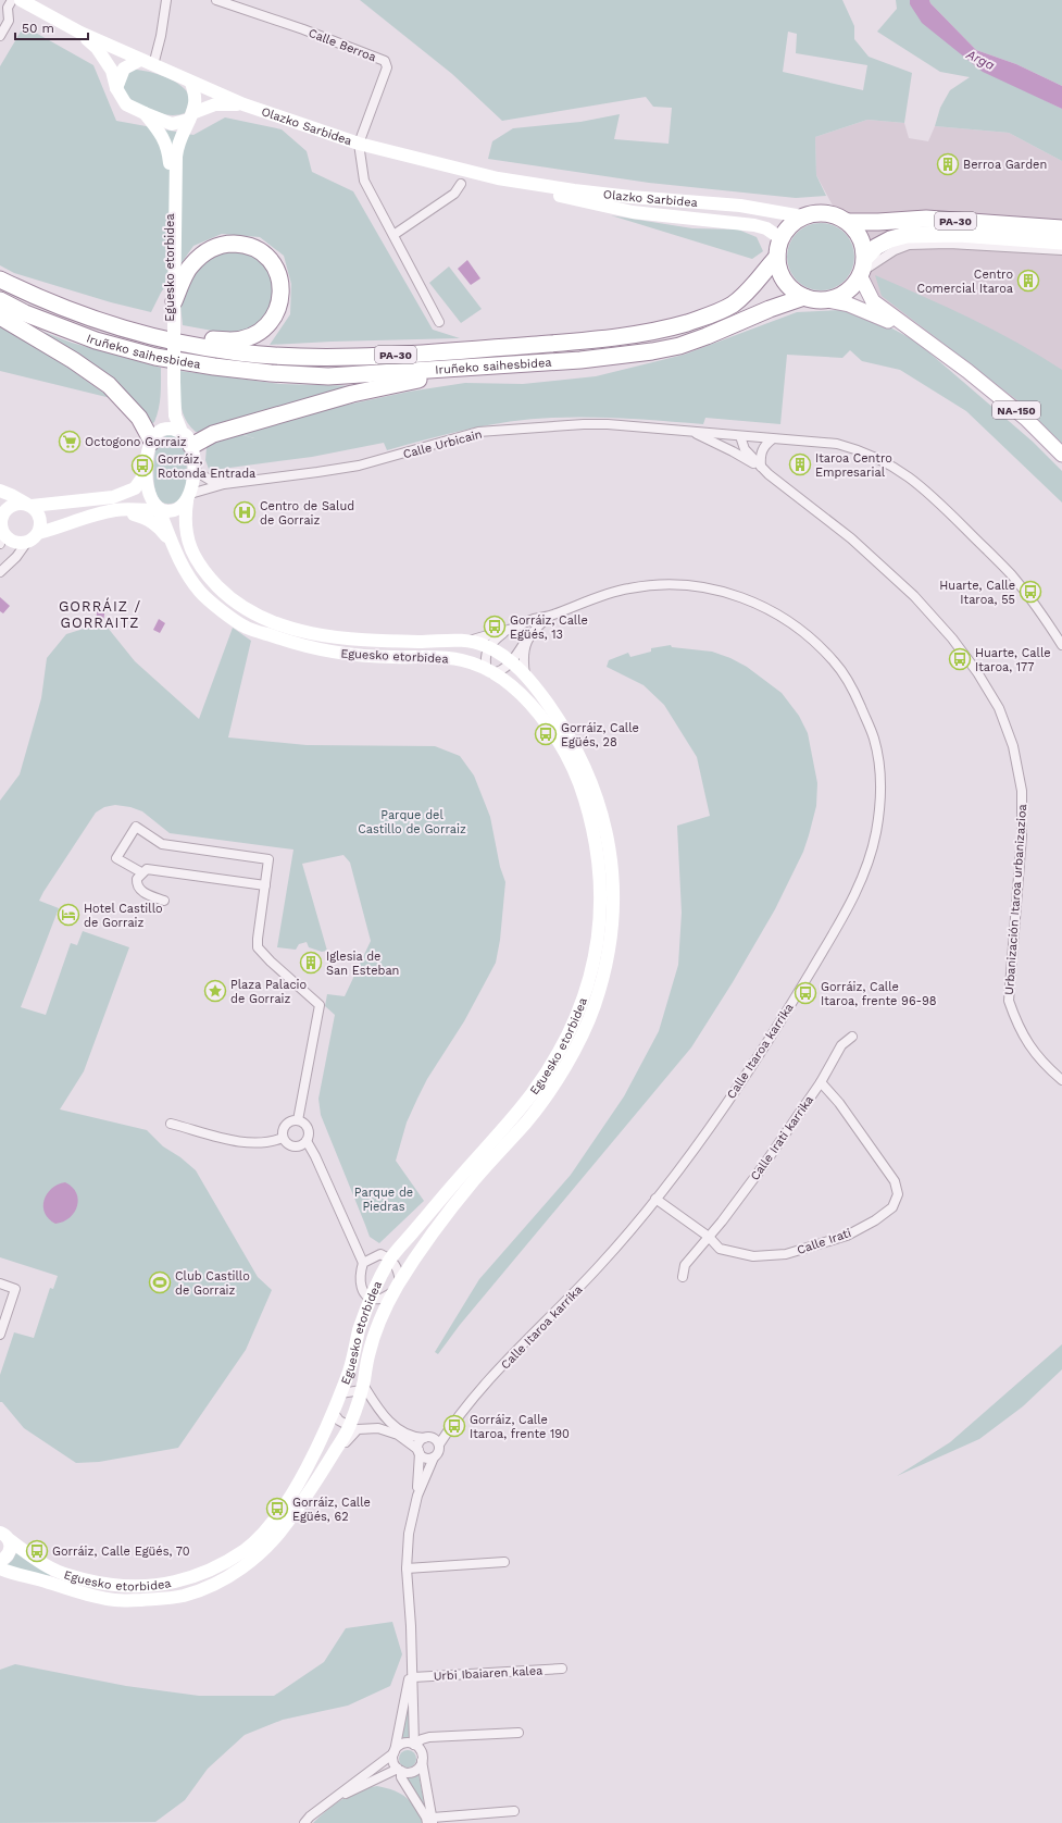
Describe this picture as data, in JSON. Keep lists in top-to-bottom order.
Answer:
{
  "streets": {
    "highway": ["PA-30", "Iruñeko saihesbidea"],
    "main road": ["NA-150"],
    "street": [
      "Calle Berroa",
      "Olazko Sarbidea",
      "Eguesko etorbidea",
      "Calle Urbicain",
      "Urbanización Itaroa urbanizazioa",
      "Calle Itaroa karrika",
      "Calle Irati karrika",
      "Calle Irati",
      "Urbi Ibaiaren kalea"
    ]
  },
  "crossings": [
    ["Calle Berroa", "Olazko Sarbidea"],
    ["Olazko Sarbidea", "PA-30"],
    ["Olazko Sarbidea", "Eguesko etorbidea"],
    ["Olazko Sarbidea", "Iruñeko saihesbidea"],
    ["PA-30", "Iruñeko saihesbidea"],
    ["Eguesko etorbidea", "Calle Urbicain"],
    ["Eguesko etorbidea", "Calle Itaroa karrika"],
    ["Calle Urbicain", "Urbanización Itaroa urbanizazioa"],
    ["Calle Itaroa karrika", "Calle Irati"],
    ["Calle Irati karrika", "Calle Irati"]
  ],
  "districts": ["GORRÁIZ / GORRAITZ"],
  "water": ["Arga"],
  "parks": ["Parque del Castillo de Gorraiz", "Parque de Piedras"],
  "places": {
    "building": [
      "Berroa Garden",
      "Centro Comercial Itaroa",
      "Itaroa Centro Empresarial",
      "Iglesia de San Esteban"
    ],
    "supermarket": ["Octogono Gorraiz"],
    "bus stop": [
      "Gorráiz, Rotonda Entrada",
      "Huarte, Calle Itaroa, 55",
      "Gorráiz, Calle Egüés, 13",
      "Huarte, Calle Itaroa, 177",
      "Gorráiz, Calle Egüés, 28",
      "Gorráiz, Calle Itaroa, frente 96-98",
      "Gorráiz, Calle Itaroa, frente 190",
      "Gorráiz, Calle Egüés, 62",
      "Gorráiz, Calle Egüés, 70"
    ],
    "hospital": ["Centro de Salud de Gorraiz"],
    "hotel": ["Hotel Castillo de Gorraiz"],
    "place": ["Plaza Palacio de Gorraiz"],
    "sports": ["Club Castillo de Gorraiz"]
  },
  "scale_bar": "50 m"
}
